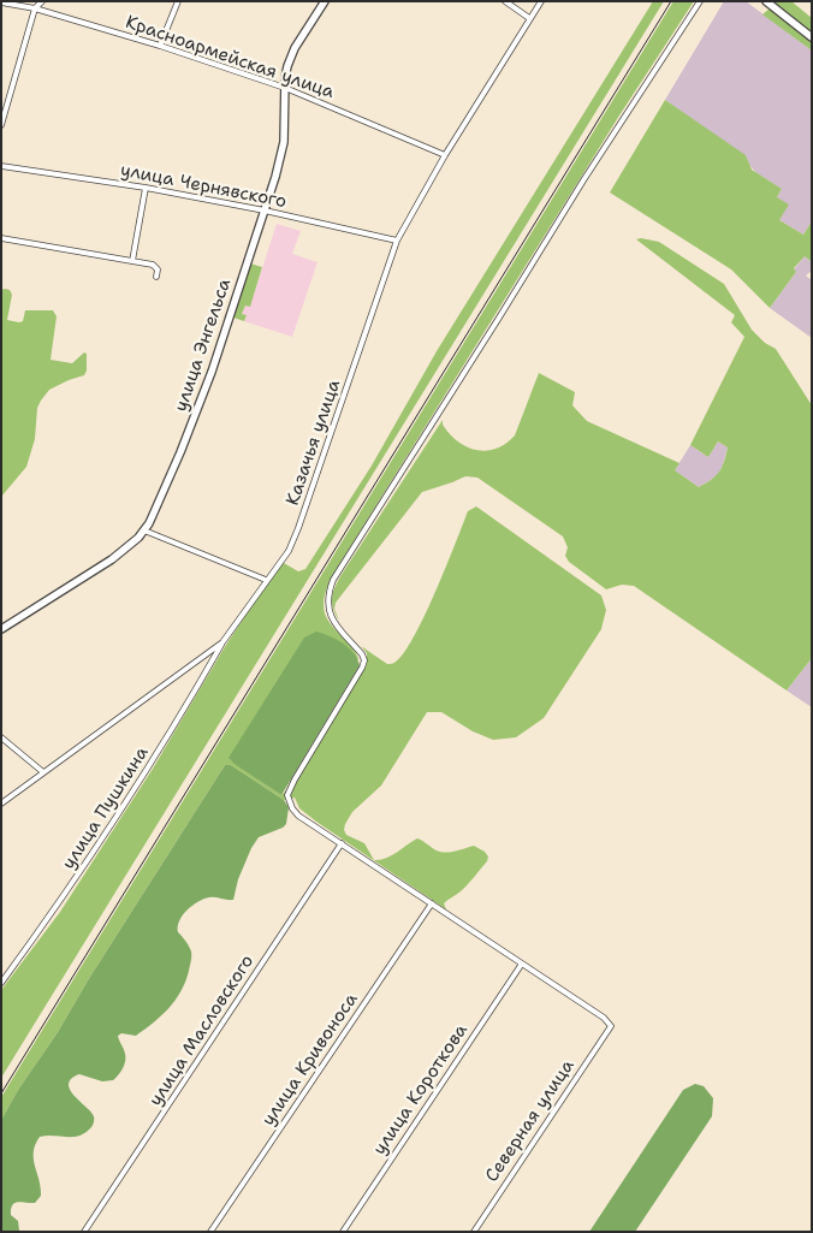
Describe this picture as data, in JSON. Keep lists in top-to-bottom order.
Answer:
{
  "streets": {
    "street": [
      "Красноармейская улица",
      "улица Чернявского",
      "улица Энгельса",
      "Казачья улица",
      "улица Пушкина",
      "улица Масловского",
      "улица Кривоноса",
      "улица Короткова",
      "Северная улица"
    ]
  },
  "crossings": [
    ["Красноармейская улица", "улица Энгельса"],
    ["Красноармейская улица", "Казачья улица"],
    ["улица Чернявского", "улица Энгельса"],
    ["улица Чернявского", "Казачья улица"],
    ["Казачья улица", "улица Пушкина"],
    ["улица Короткова", "Северная улица"]
  ]
}
